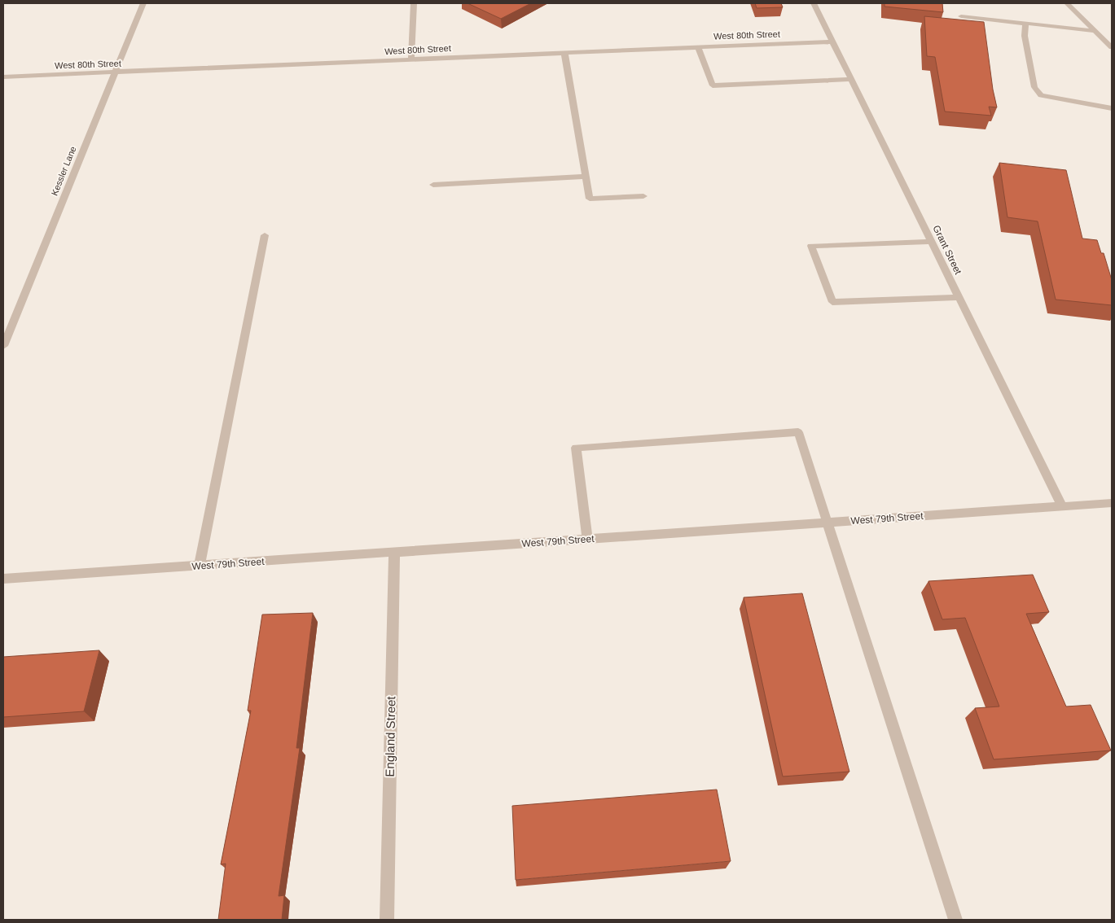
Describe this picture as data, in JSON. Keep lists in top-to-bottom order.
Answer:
{
  "streets": {
    "street": [
      "West 80th Street",
      "Kessler Lane",
      "Grant Street",
      "West 79th Street",
      "England Street"
    ]
  },
  "crossings": [
    ["West 80th Street", "Kessler Lane"],
    ["West 80th Street", "Grant Street"],
    ["Grant Street", "West 79th Street"],
    ["West 79th Street", "England Street"]
  ]
}
